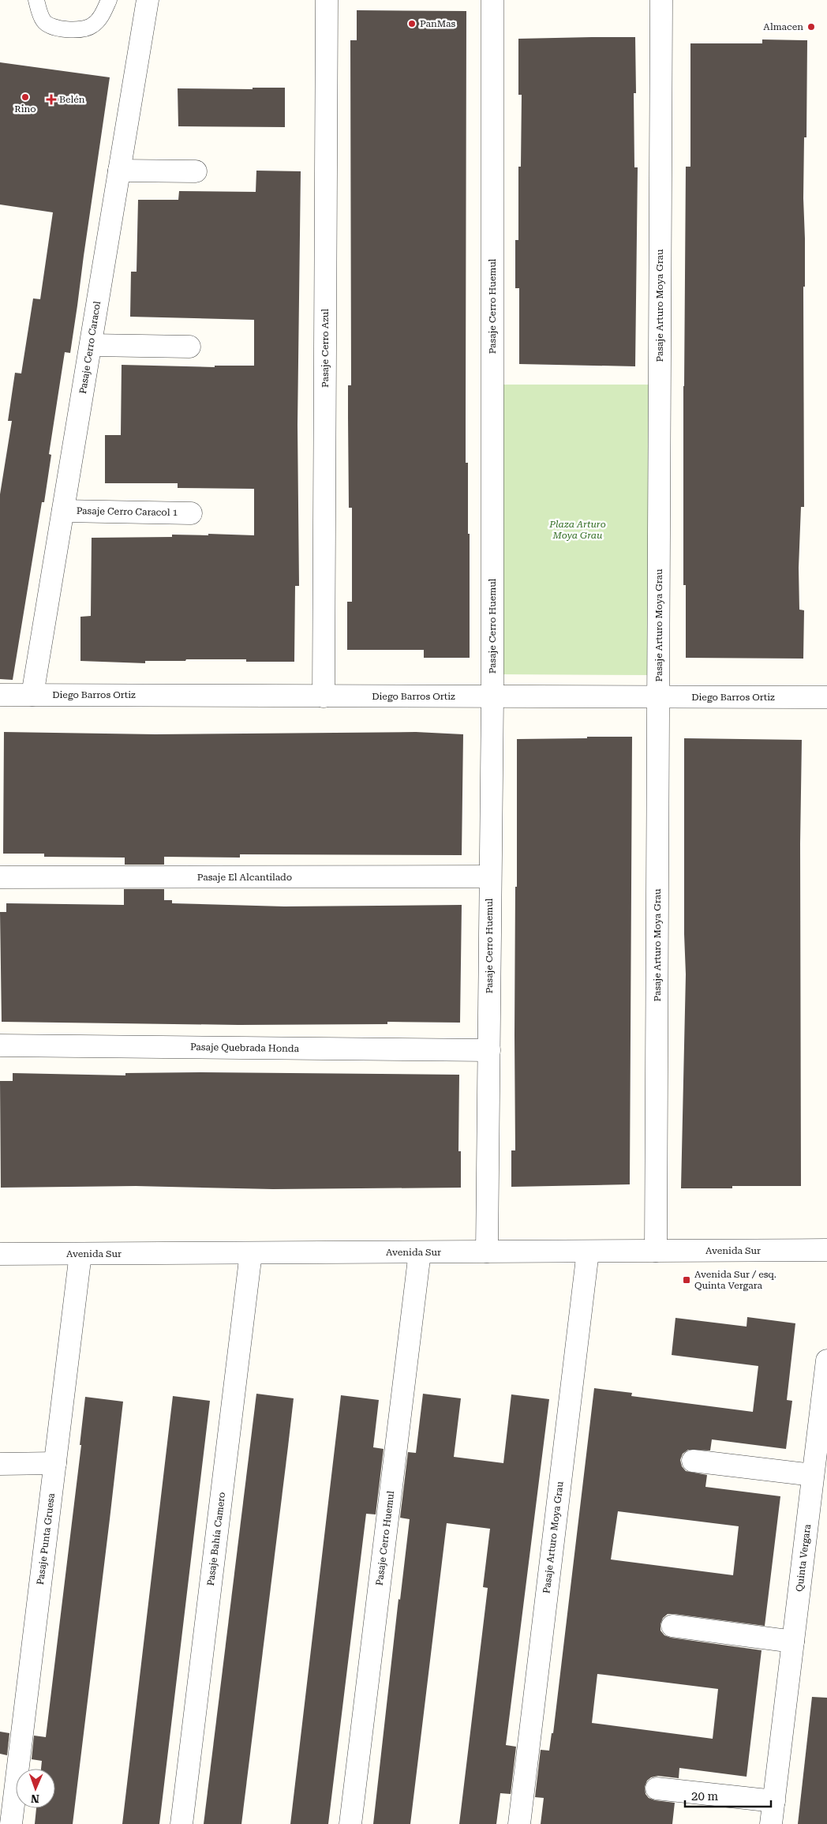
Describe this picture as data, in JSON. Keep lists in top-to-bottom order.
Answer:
{
  "streets": {
    "street": [
      "Pasaje Arturo Moya Grau",
      "Pasaje Cerro Huemul",
      "Pasaje Cerro Caracol",
      "Pasaje Cerro Azul",
      "Pasaje Cerro Caracol 1",
      "Diego Barros Ortiz",
      "Pasaje El Alcantilado",
      "Pasaje Quebrada Honda",
      "Avenida Sur",
      "Pasaje Punta Gruesa",
      "Pasaje Bahía Camero",
      "Quinta Vergara"
    ]
  },
  "crossings": [
    ["Pasaje Arturo Moya Grau", "Diego Barros Ortiz"],
    ["Pasaje Arturo Moya Grau", "Avenida Sur"],
    ["Pasaje Cerro Huemul", "Diego Barros Ortiz"],
    ["Pasaje Cerro Huemul", "Pasaje El Alcantilado"],
    ["Pasaje Cerro Huemul", "Pasaje Quebrada Honda"],
    ["Pasaje Cerro Huemul", "Avenida Sur"],
    ["Pasaje Cerro Caracol", "Pasaje Cerro Caracol 1"],
    ["Pasaje Cerro Caracol", "Diego Barros Ortiz"],
    ["Pasaje Cerro Azul", "Diego Barros Ortiz"],
    ["Avenida Sur", "Pasaje Punta Gruesa"],
    ["Avenida Sur", "Pasaje Bahía Camero"]
  ],
  "parks": ["Plaza Arturo Moya Grau"],
  "places": {
    "other": ["PanMas", "Almacen", "Rino"],
    "health": ["Belén"],
    "transit": ["Avenida Sur / esq. Quinta Vergara"]
  },
  "scale_bar": "20 m",
  "north": "bottom"
}
